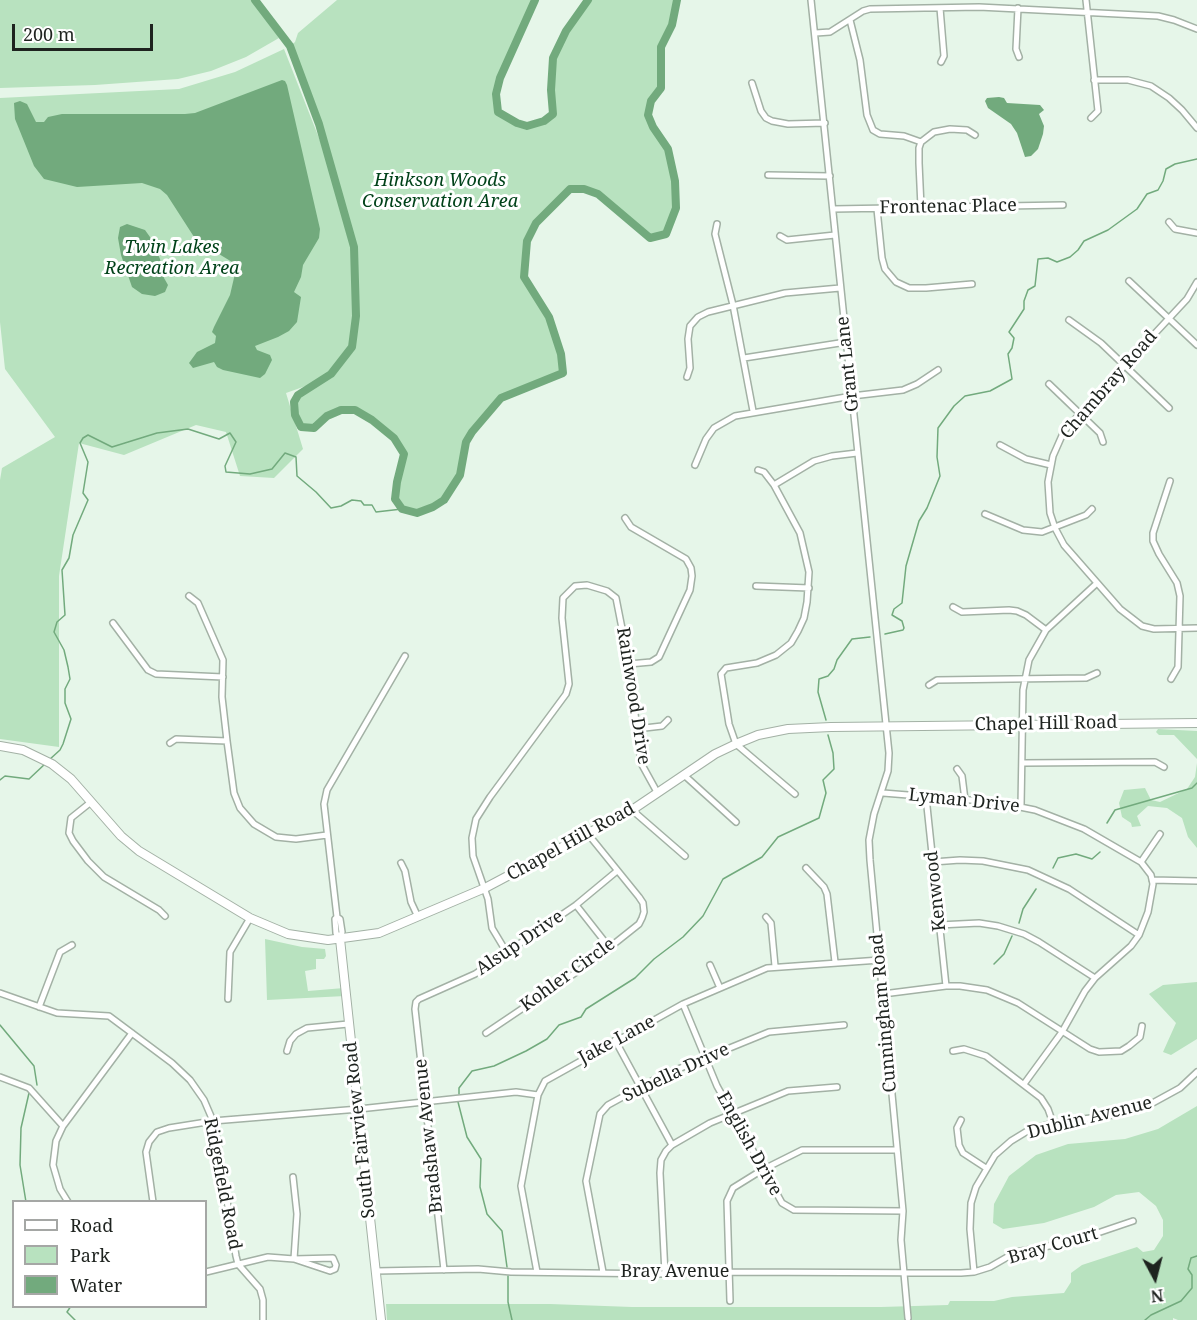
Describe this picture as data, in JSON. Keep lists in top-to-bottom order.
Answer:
{
  "streets": {
    "street": [
      "Frontenac Place",
      "Grant Lane",
      "Chambray Road",
      "Rainwood Drive",
      "Chapel Hill Road",
      "Lyman Drive",
      "Kenwood",
      "Alsup Drive",
      "Kohler Circle",
      "Cunningham Road",
      "Jake Lane",
      "Subella Drive",
      "Dublin Avenue",
      "South Fairview Road",
      "Bradshaw Avenue",
      "English Drive",
      "Ridgefield Road",
      "Bray Court",
      "Bray Avenue"
    ]
  },
  "crossings": [
    ["Frontenac Place", "Grant Lane"],
    ["Grant Lane", "Chapel Hill Road"],
    ["Grant Lane", "Cunningham Road"],
    ["Rainwood Drive", "Chapel Hill Road"],
    ["Chapel Hill Road", "Cunningham Road"],
    ["Chapel Hill Road", "South Fairview Road"],
    ["Lyman Drive", "Kenwood"],
    ["Lyman Drive", "Cunningham Road"],
    ["Alsup Drive", "Kohler Circle"],
    ["Alsup Drive", "Bradshaw Avenue"],
    ["Cunningham Road", "Jake Lane"],
    ["Cunningham Road", "English Drive"],
    ["Cunningham Road", "Bray Avenue"],
    ["Jake Lane", "English Drive"],
    ["Jake Lane", "Bray Avenue"],
    ["Subella Drive", "English Drive"],
    ["Subella Drive", "Bray Avenue"],
    ["Dublin Avenue", "Bray Court"],
    ["Dublin Avenue", "Bray Avenue"],
    ["South Fairview Road", "Bray Avenue"],
    ["Bradshaw Avenue", "Bray Avenue"],
    ["Bray Court", "Bray Avenue"]
  ],
  "parks": ["Hinkson Woods Conservation Area", "Twin Lakes Recreation Area"],
  "legend": ["Road", "Park", "Water"],
  "scale_bar": "200 m",
  "north": "bottom"
}
